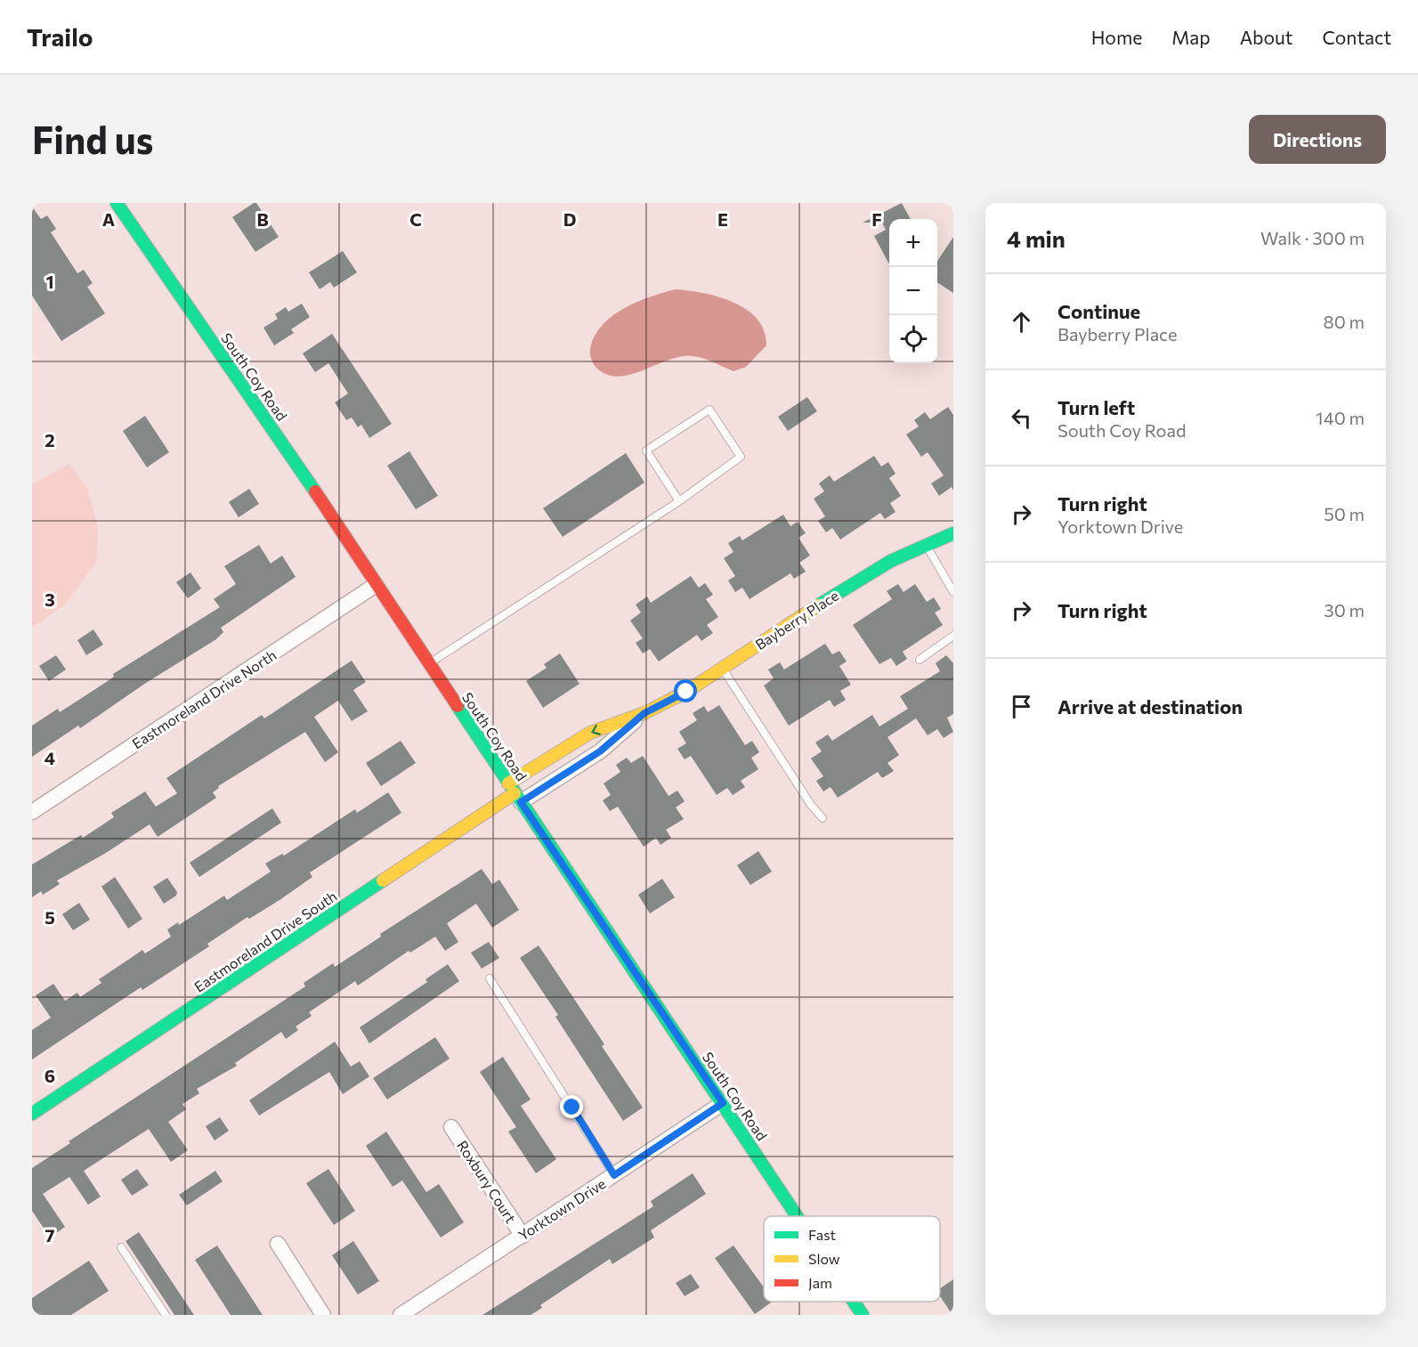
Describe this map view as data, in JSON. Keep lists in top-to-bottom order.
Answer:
{
  "streets": {
    "street": [
      "South Coy Road",
      "Bayberry Place",
      "Eastmoreland Drive North",
      "Eastmoreland Drive South",
      "Roxbury Court",
      "Yorktown Drive"
    ]
  },
  "crossings": [
    ["South Coy Road", "Bayberry Place"],
    ["South Coy Road", "Eastmoreland Drive North"],
    ["South Coy Road", "Eastmoreland Drive South"],
    ["South Coy Road", "Yorktown Drive"],
    ["Bayberry Place", "Eastmoreland Drive South"],
    ["Roxbury Court", "Yorktown Drive"]
  ],
  "legend": ["Fast", "Slow", "Jam"],
  "page": {
    "header": "Trailo",
    "nav": [
      "Home",
      "Map",
      "About",
      "Contact"
    ],
    "buttons": "Directions",
    "title": "Find us",
    "heading": ["4 min", "Walk · 300 m"],
    "map_buttons": ["+", "−"],
    "list": [
      ["Continue", "Bayberry Place", "80 m"],
      ["Turn left", "South Coy Road", "140 m"],
      ["Turn right", "Yorktown Drive", "50 m"],
      ["Turn right", "30 m"],
      "Arrive at destination"
    ]
  },
  "grid": {
    "columns": [
      "A",
      "B",
      "C",
      "D",
      "E",
      "F"
    ],
    "rows": [
      "1",
      "2",
      "3",
      "4",
      "5",
      "6",
      "7"
    ]
  }
}
